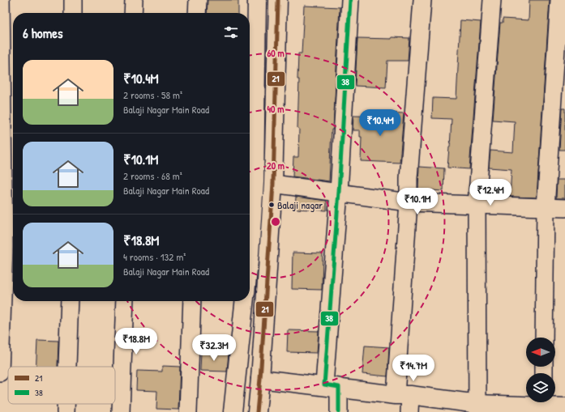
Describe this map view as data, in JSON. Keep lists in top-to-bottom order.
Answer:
{
  "places": ["Balaji nagar"],
  "lines": ["transit line 21", "transit line 38"],
  "legend": ["21", "38"],
  "north": "left",
  "page": {
    "heading": "6 homes",
    "list": [
      {
        "name": "₹10.4M",
        "note": "2 rooms · 58 m² · Balaji Nagar Main Road"
      },
      {
        "name": "₹10.1M",
        "note": "2 rooms · 68 m² · Balaji Nagar Main Road"
      },
      {
        "name": "₹18.8M",
        "note": "4 rooms · 132 m² · Balaji Nagar Main Road"
      }
    ],
    "price": [
      "₹10.4M",
      "₹12.4M",
      "₹10.1M",
      "₹18.8M",
      "₹32.3M",
      "₹14.7M"
    ]
  },
  "rings": ["60 m", "40 m", "20 m"]
}
